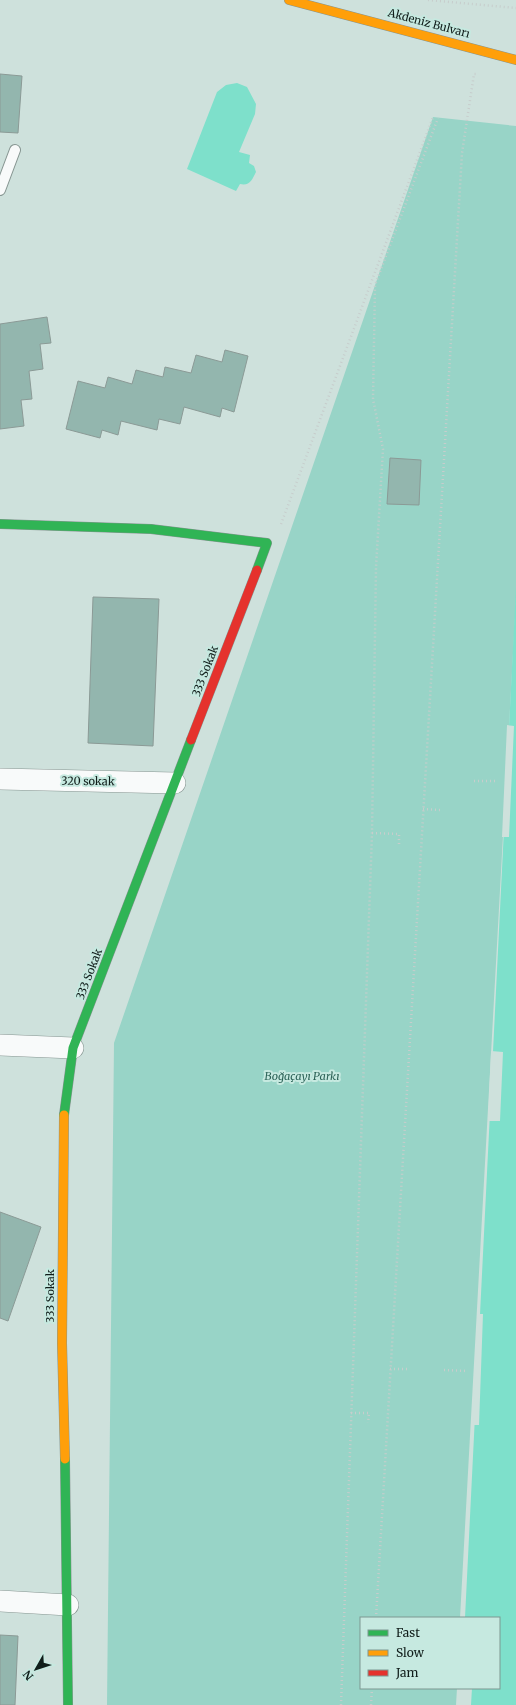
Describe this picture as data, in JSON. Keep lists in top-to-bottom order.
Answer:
{
  "streets": {
    "street": ["Akdeniz Bulvarı", "333 Sokak", "320 sokak"]
  },
  "crossings": [
    ["333 Sokak", "320 sokak"]
  ],
  "parks": ["Boğaçayı Parkı"],
  "legend": ["Fast", "Slow", "Jam"],
  "north": "bottom left"
}
